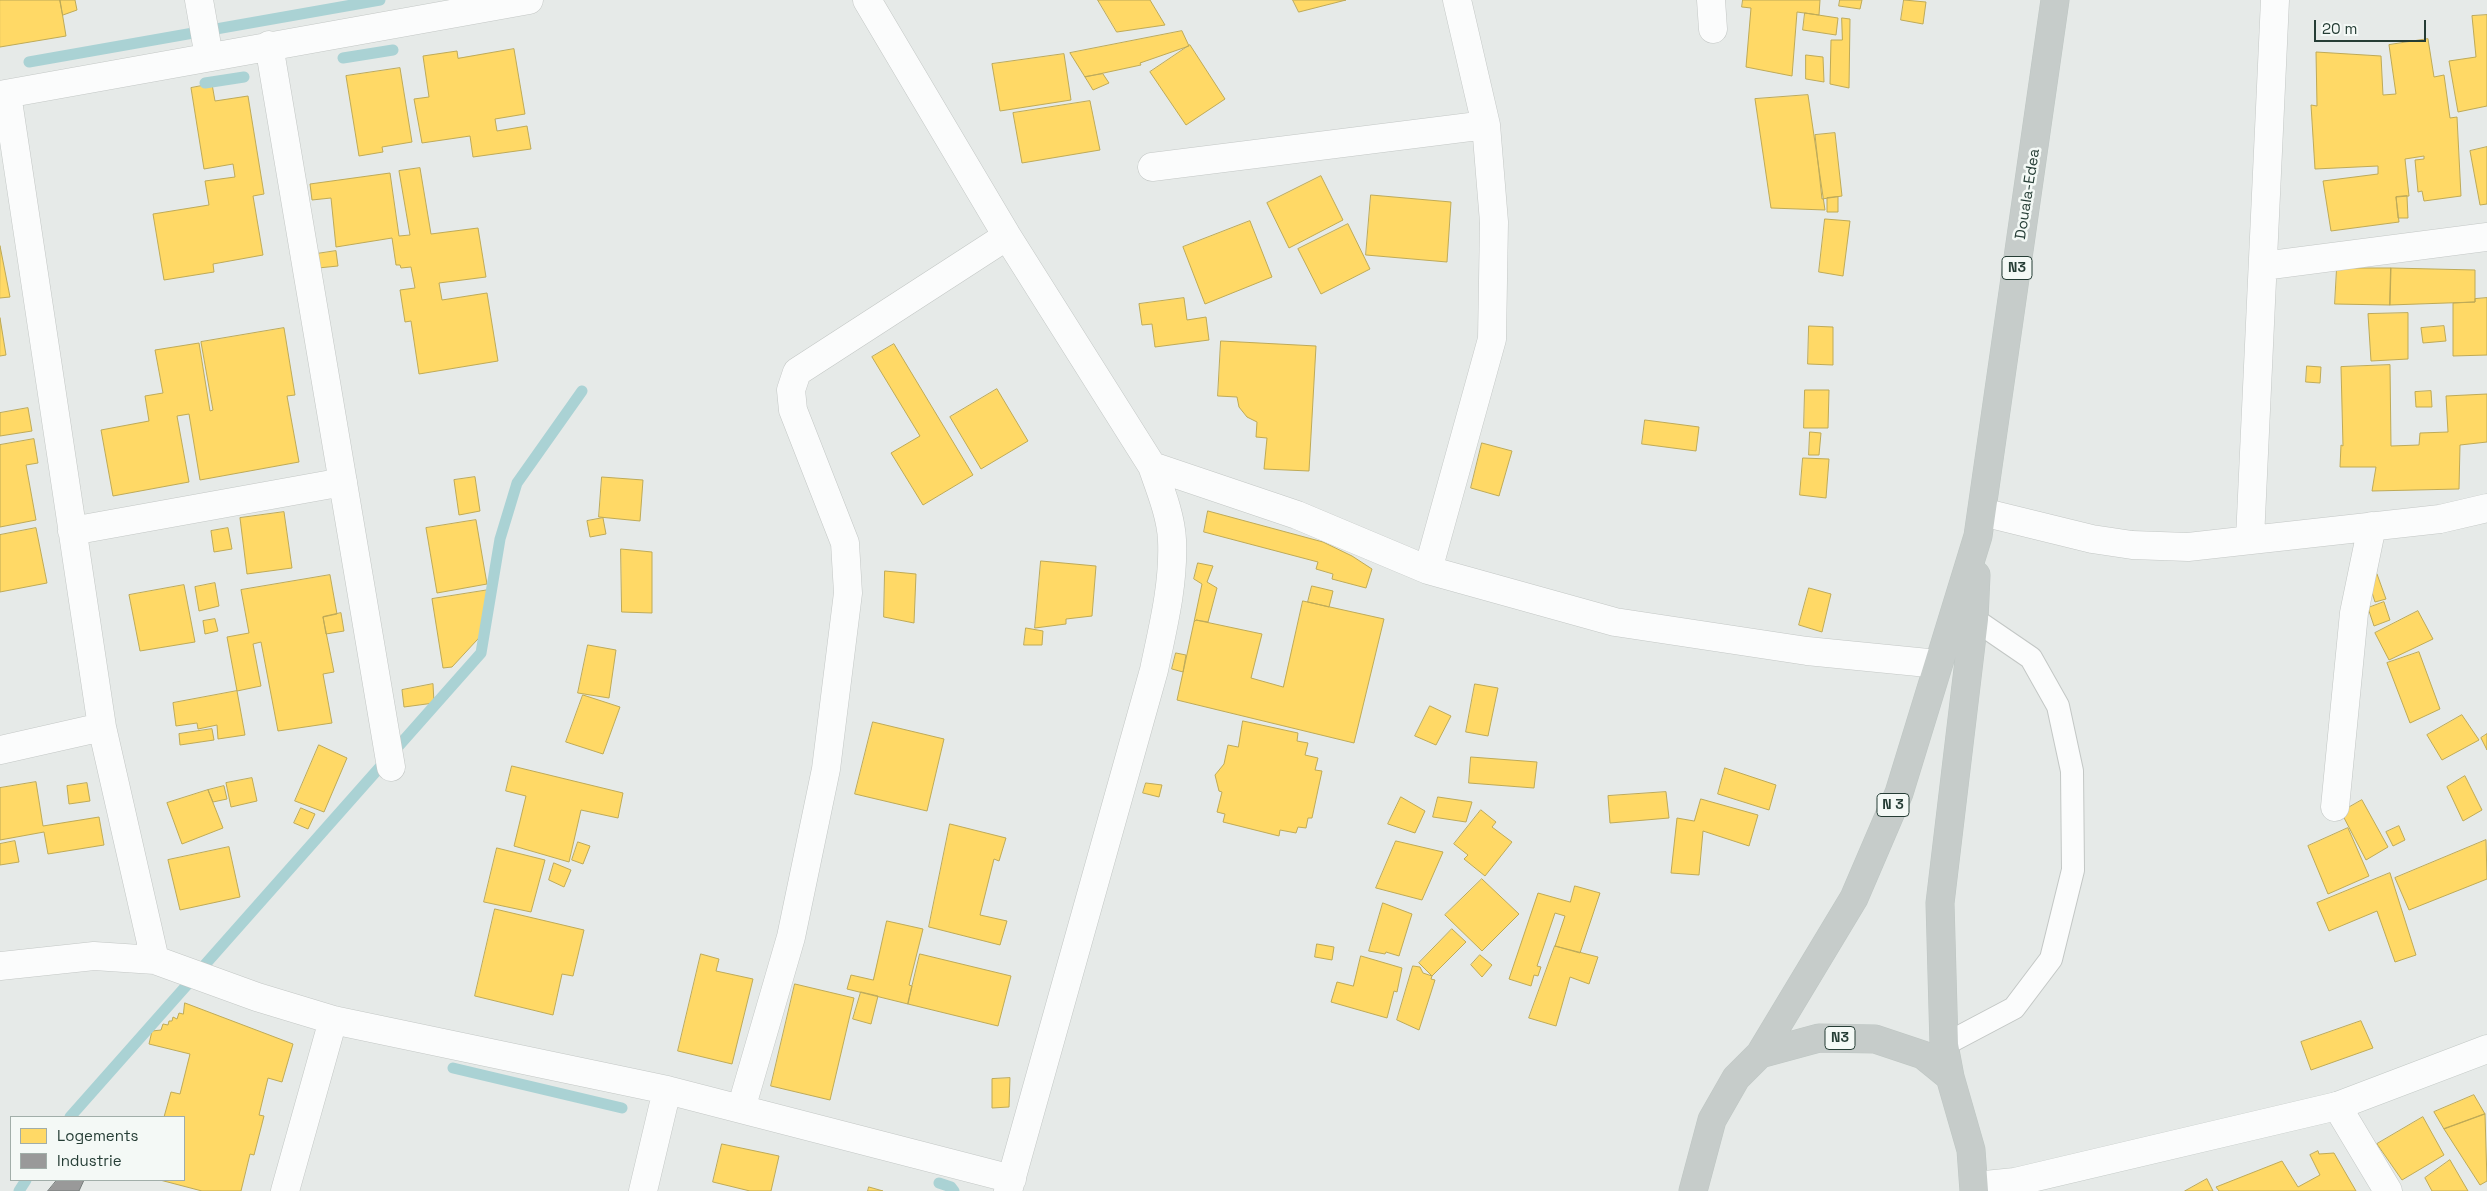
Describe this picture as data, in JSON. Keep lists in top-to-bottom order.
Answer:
{
  "streets": {
    "highway": ["Douala-Edea", "N3", "N 3"]
  },
  "crossings": [
    ["Douala-Edea", "N 3"],
    ["N3", "N 3"]
  ],
  "legend": ["Logements", "Industrie"],
  "scale_bar": "20 m"
}
